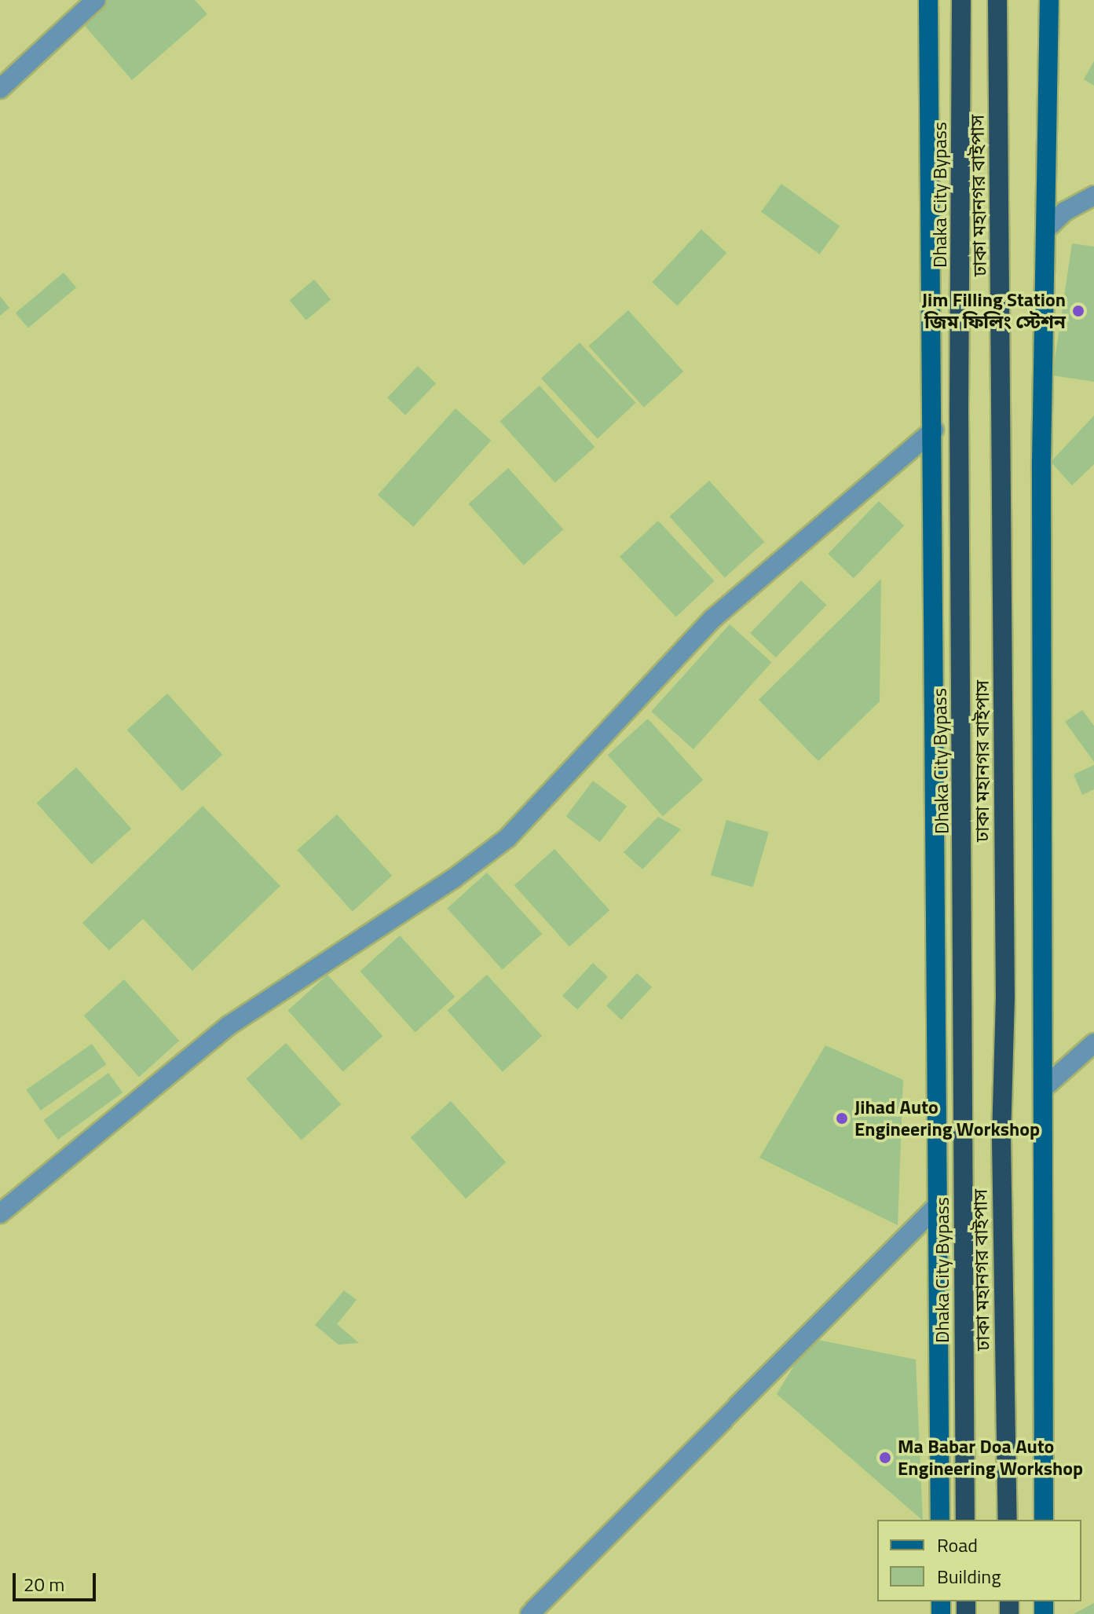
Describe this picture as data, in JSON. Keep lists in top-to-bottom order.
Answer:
{
  "streets": {
    "highway": ["Dhaka City Bypass", "ঢাকা মহানগর বাইপাস"]
  },
  "places": ["Jim Filling Station জিম ফিলিং স্টেশন", "Jihad Auto Engineering Workshop", "Ma Babar Doa Auto Engineering Workshop"],
  "legend": ["Road", "Building"],
  "scale_bar": "20 m"
}
